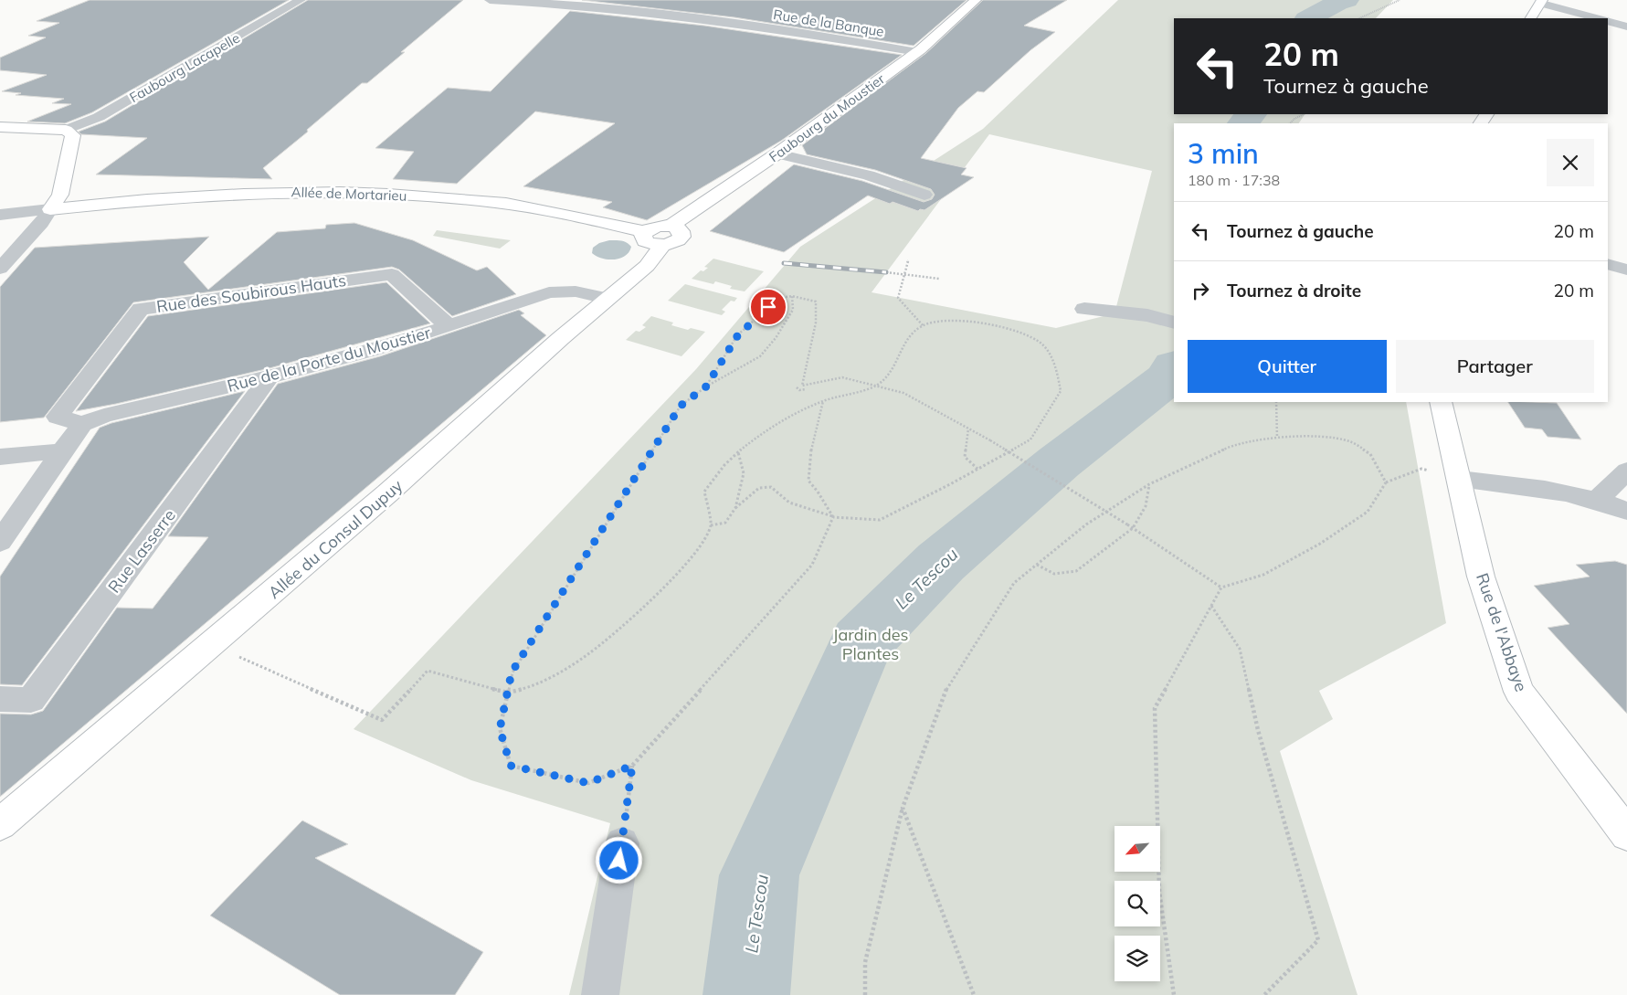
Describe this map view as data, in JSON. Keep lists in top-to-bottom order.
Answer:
{
  "streets": {
    "main road": [
      "Faubourg du Moustier",
      "Allée de Mortarieu",
      "Allée du Consul Dupuy",
      "Rue de l'Abbaye"
    ],
    "street": [
      "Rue de la Banque",
      "Faubourg Lacapelle",
      "Rue des Soubirous Hauts",
      "Rue de la Porte du Moustier",
      "Rue Lasserre"
    ]
  },
  "crossings": [
    ["Rue de la Banque", "Faubourg du Moustier"],
    ["Faubourg du Moustier", "Allée de Mortarieu"],
    ["Faubourg du Moustier", "Allée du Consul Dupuy"],
    ["Allée de Mortarieu", "Allée du Consul Dupuy"],
    ["Rue des Soubirous Hauts", "Rue de la Porte du Moustier"],
    ["Rue de la Porte du Moustier", "Allée du Consul Dupuy"],
    ["Rue de la Porte du Moustier", "Rue Lasserre"]
  ],
  "water": ["Le Tescou"],
  "parks": ["Jardin des Plantes"],
  "north": "bottom left",
  "page": {
    "turn": ["20 m", "Tournez à gauche"],
    "heading": ["3 min", "180 m · 17:38"],
    "list": [
      {
        "name": "Tournez à gauche",
        "value": "20 m"
      },
      {
        "name": "Tournez à droite",
        "value": "20 m"
      }
    ],
    "buttons": ["Quitter", "Partager"]
  }
}
